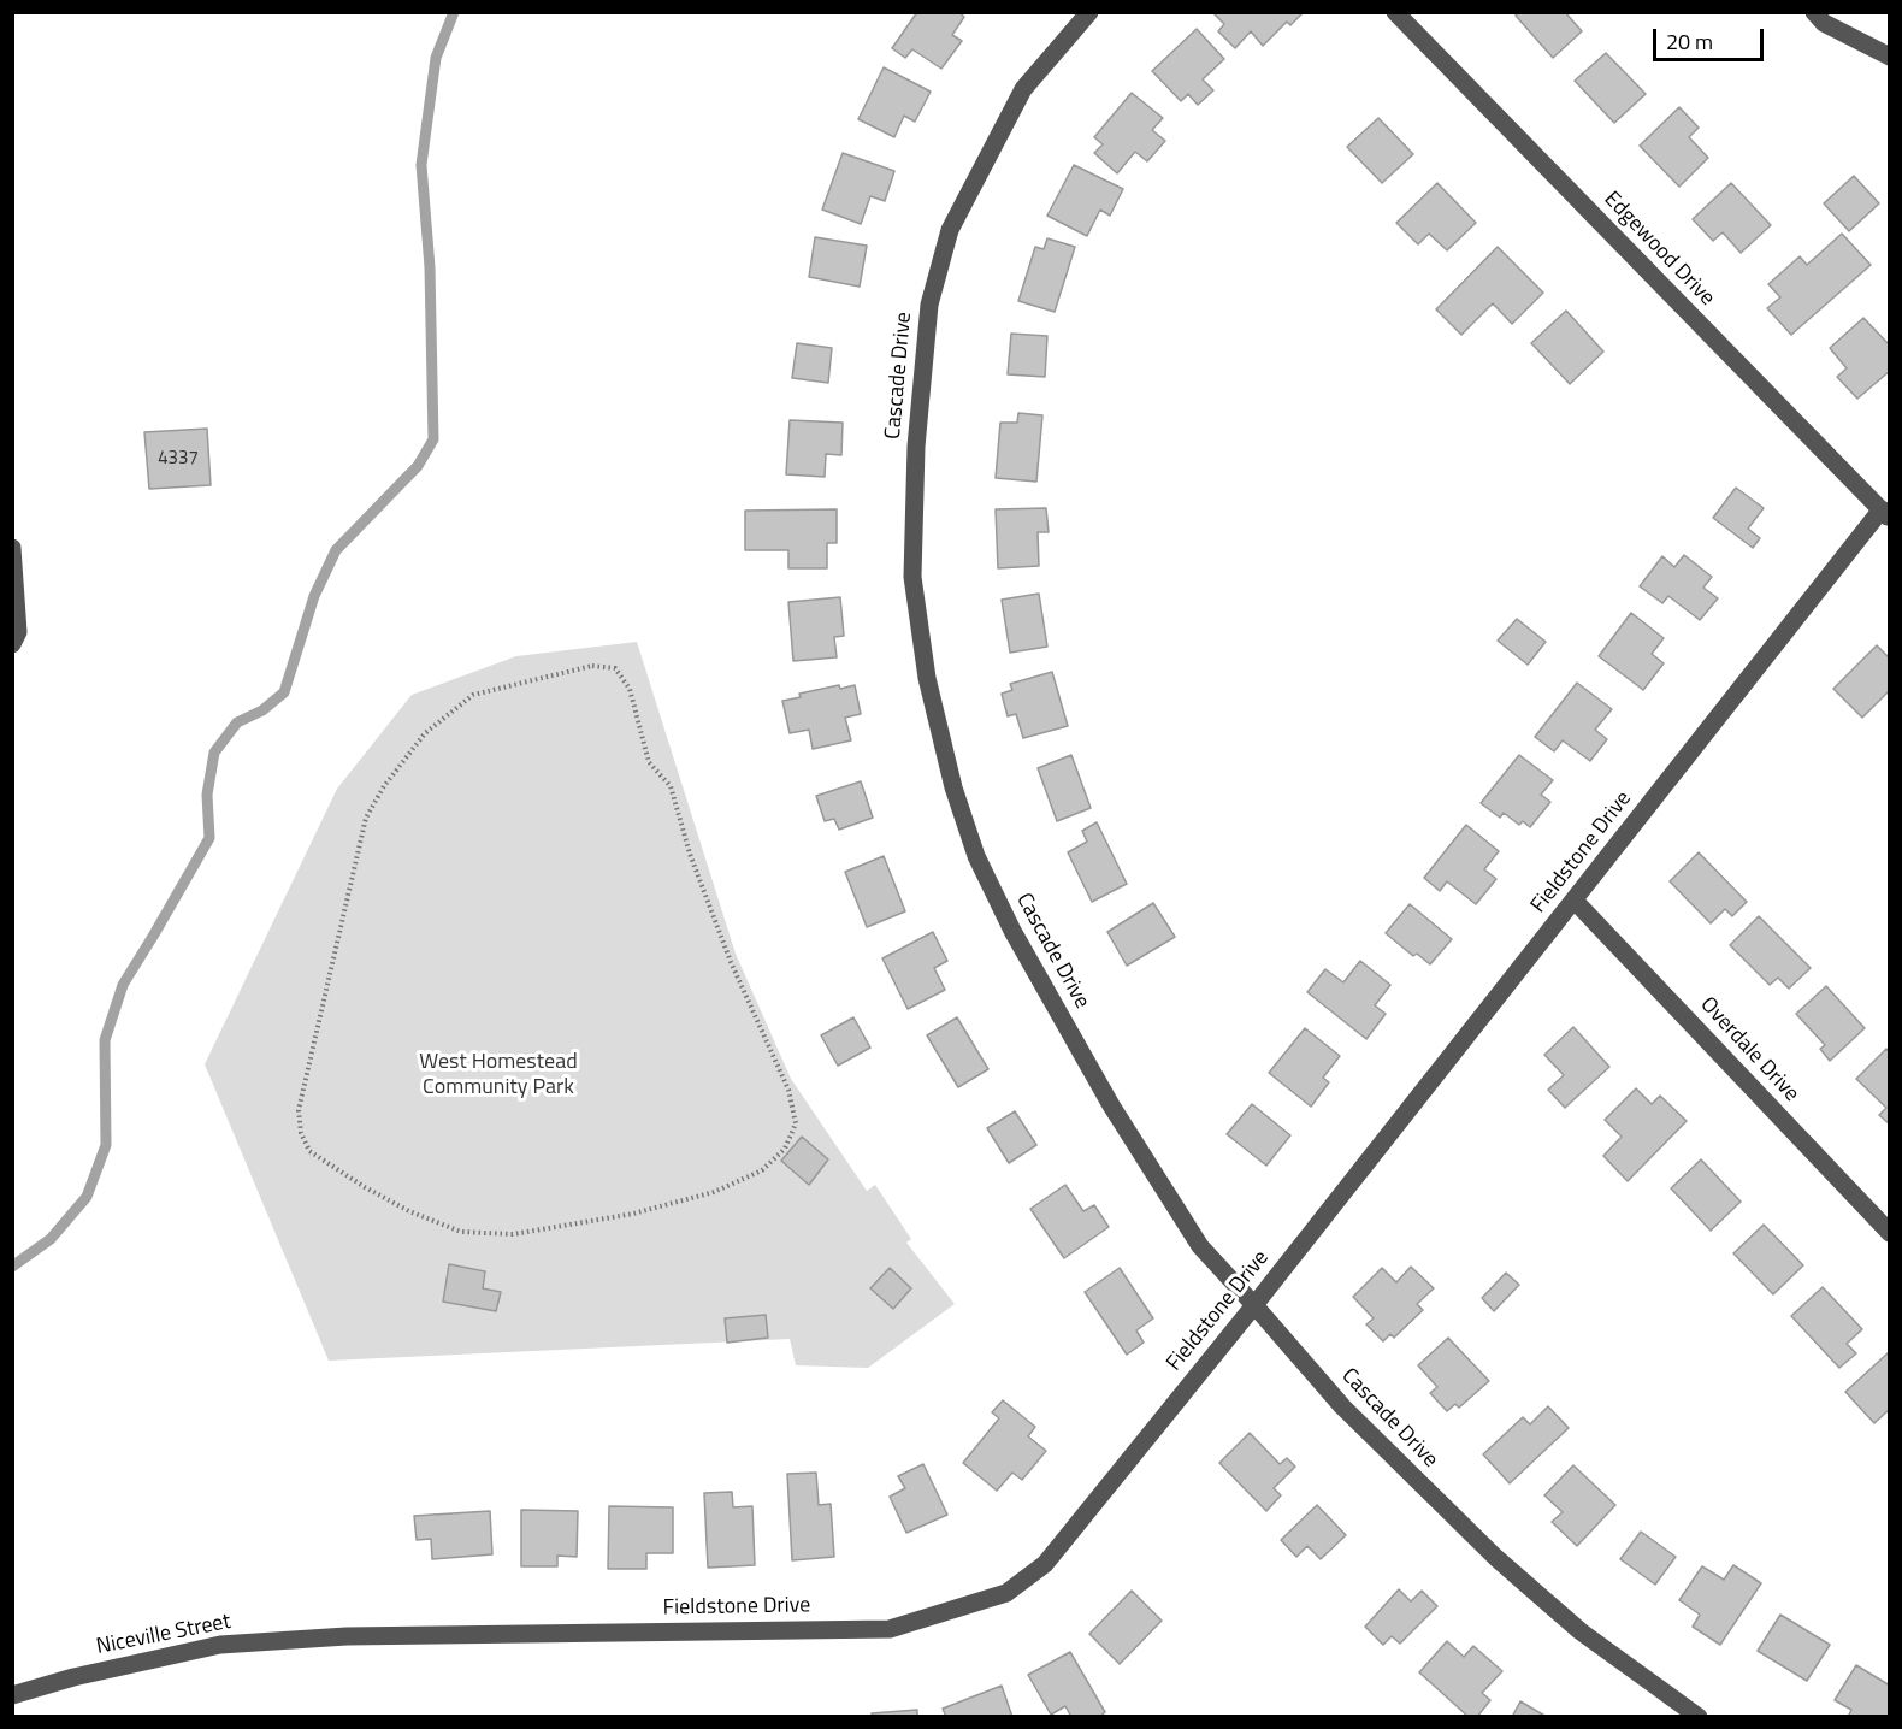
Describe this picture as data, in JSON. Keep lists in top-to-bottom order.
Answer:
{
  "streets": {
    "street": [
      "Edgewood Drive",
      "Cascade Drive",
      "Fieldstone Drive",
      "Overdale Drive",
      "Niceville Street"
    ]
  },
  "crossings": [
    ["Edgewood Drive", "Fieldstone Drive"],
    ["Cascade Drive", "Fieldstone Drive"],
    ["Fieldstone Drive", "Overdale Drive"],
    ["Fieldstone Drive", "Niceville Street"]
  ],
  "parks": ["West Homestead Community Park"],
  "house_numbers": ["4337"],
  "scale_bar": "20 m"
}
